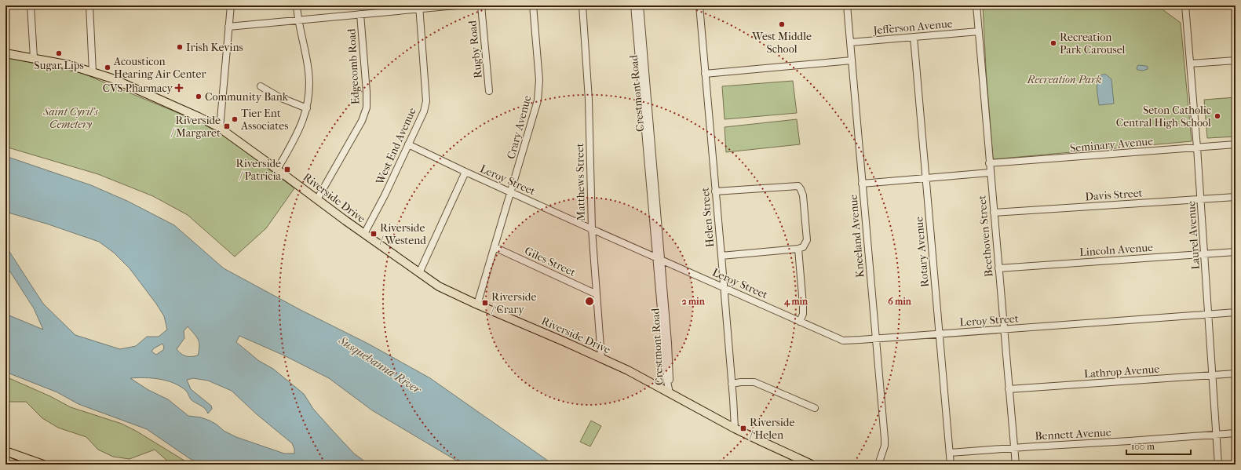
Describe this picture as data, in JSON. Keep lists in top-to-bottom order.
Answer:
{
  "streets": {
    "main road": ["Riverside Drive"],
    "street": [
      "Jefferson Avenue",
      "Rugby Road",
      "Edgecomb Road",
      "Crestmont Road",
      "Crary Avenue",
      "Seminary Avenue",
      "West End Avenue",
      "Leroy Street",
      "Matthews Street",
      "Davis Street",
      "Helen Street",
      "Laurel Avenue",
      "Kneeland Avenue",
      "Beethoven Street",
      "Lincoln Avenue",
      "Rotary Avenue",
      "Giles Street",
      "Lathrop Avenue",
      "Bennett Avenue"
    ]
  },
  "crossings": [
    ["Jefferson Avenue", "Kneeland Avenue"],
    ["Jefferson Avenue", "Beethoven Street"],
    ["Jefferson Avenue", "Rotary Avenue"],
    ["Edgecomb Road", "Riverside Drive"],
    ["Crestmont Road", "Leroy Street"],
    ["Crestmont Road", "Riverside Drive"],
    ["Crary Avenue", "Leroy Street"],
    ["Crary Avenue", "Riverside Drive"],
    ["Crary Avenue", "Giles Street"],
    ["Seminary Avenue", "Laurel Avenue"],
    ["Seminary Avenue", "Beethoven Street"],
    ["West End Avenue", "Leroy Street"],
    ["West End Avenue", "Riverside Drive"],
    ["Leroy Street", "Matthews Street"],
    ["Leroy Street", "Helen Street"],
    ["Leroy Street", "Laurel Avenue"],
    ["Leroy Street", "Kneeland Avenue"],
    ["Leroy Street", "Beethoven Street"],
    ["Leroy Street", "Rotary Avenue"],
    ["Matthews Street", "Riverside Drive"],
    ["Matthews Street", "Giles Street"],
    ["Davis Street", "Laurel Avenue"],
    ["Davis Street", "Beethoven Street"],
    ["Riverside Drive", "Helen Street"],
    ["Laurel Avenue", "Lincoln Avenue"],
    ["Laurel Avenue", "Lathrop Avenue"],
    ["Laurel Avenue", "Bennett Avenue"],
    ["Beethoven Street", "Lincoln Avenue"],
    ["Beethoven Street", "Lathrop Avenue"],
    ["Beethoven Street", "Bennett Avenue"],
    ["Rotary Avenue", "Bennett Avenue"]
  ],
  "water": ["Susquehanna River"],
  "parks": ["Recreation Park", "Saint Cyril's Cemetery"],
  "places": {
    "other": [
      "West Middle School",
      "Recreation Park Carousel",
      "Irish Kevins",
      "Sugar Lips",
      "Acousticon Hearing Air Center",
      "Community Bank",
      "Seton Catholic Central High School",
      "Tier Ent Associates"
    ],
    "health": ["CVS Pharmacy"],
    "transit": [
      "Riverside / Margaret",
      "Riverside / Patricia",
      "Riverside / Westend",
      "Riverside / Crary",
      "Riverside / Helen"
    ]
  },
  "scale_bar": "100 m",
  "rings": ["2 min", "4 min", "6 min"]
}
